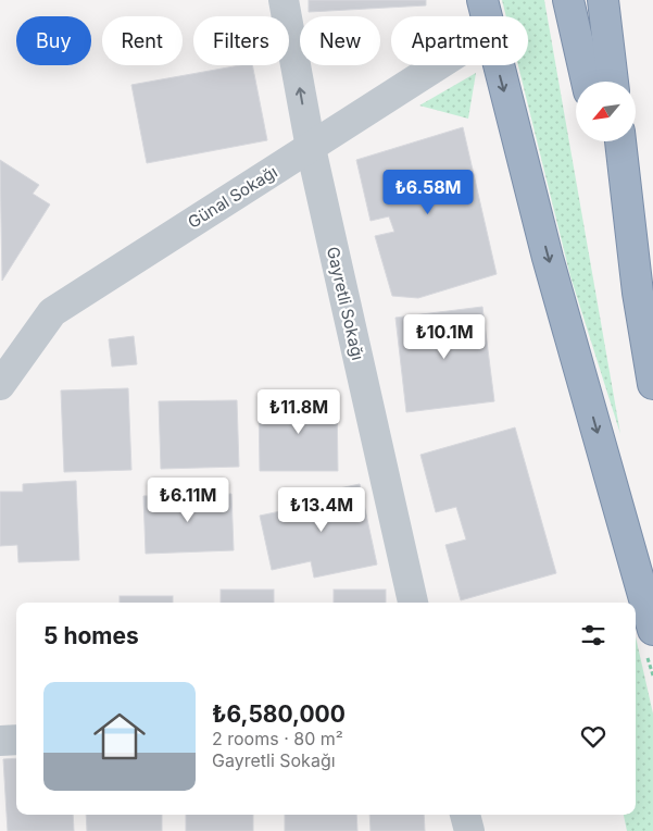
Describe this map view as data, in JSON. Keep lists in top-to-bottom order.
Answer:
{
  "streets": {
    "street": ["Günal Sokağı", "Gayretli Sokağı"]
  },
  "crossings": [
    ["Günal Sokağı", "Gayretli Sokağı"]
  ],
  "north": "bottom left",
  "page": {
    "chip": [
      "Buy",
      "Rent",
      "Filters",
      "New",
      "Apartment"
    ],
    "price": [
      "₺6.58M",
      "₺10.1M",
      "₺11.8M",
      "₺6.11M",
      "₺13.4M"
    ],
    "heading": "5 homes",
    "list": [
      {
        "name": "₺6,580,000",
        "note": "2 rooms · 80 m² · Gayretli Sokağı"
      }
    ]
  }
}
